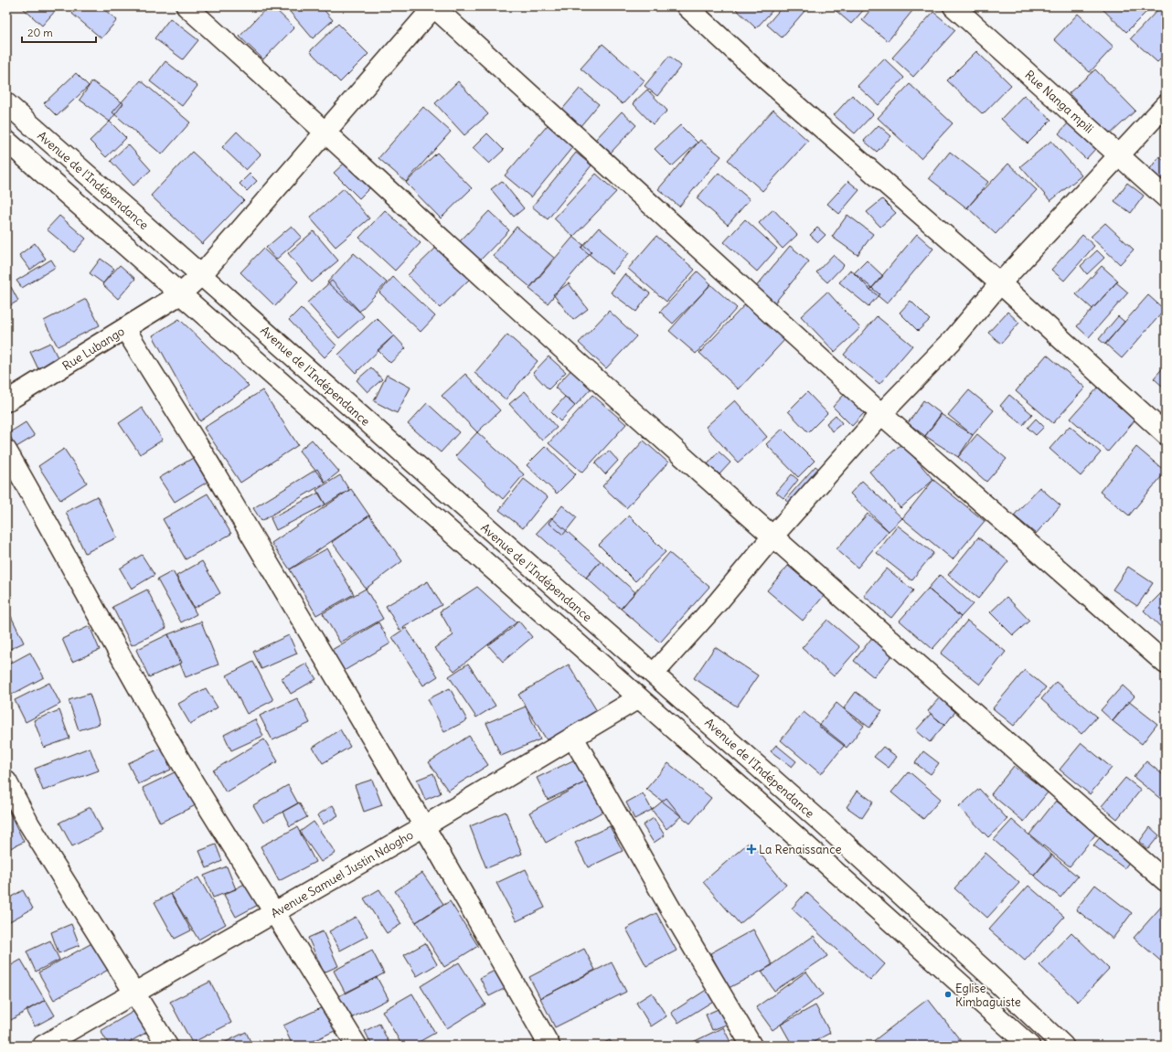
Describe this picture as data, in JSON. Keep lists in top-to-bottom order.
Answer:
{
  "streets": {
    "street": [
      "Rue Nanga mpili",
      "Avenue de l'Indépendance",
      "Rue Lubango",
      "Avenue Samuel Justin Ndogho"
    ]
  },
  "crossings": [
    ["Avenue de l'Indépendance", "Rue Lubango"]
  ],
  "places": {
    "health": ["La Renaissance"],
    "other": ["Eglise Kimbaguiste"]
  },
  "scale_bar": "20 m"
}
